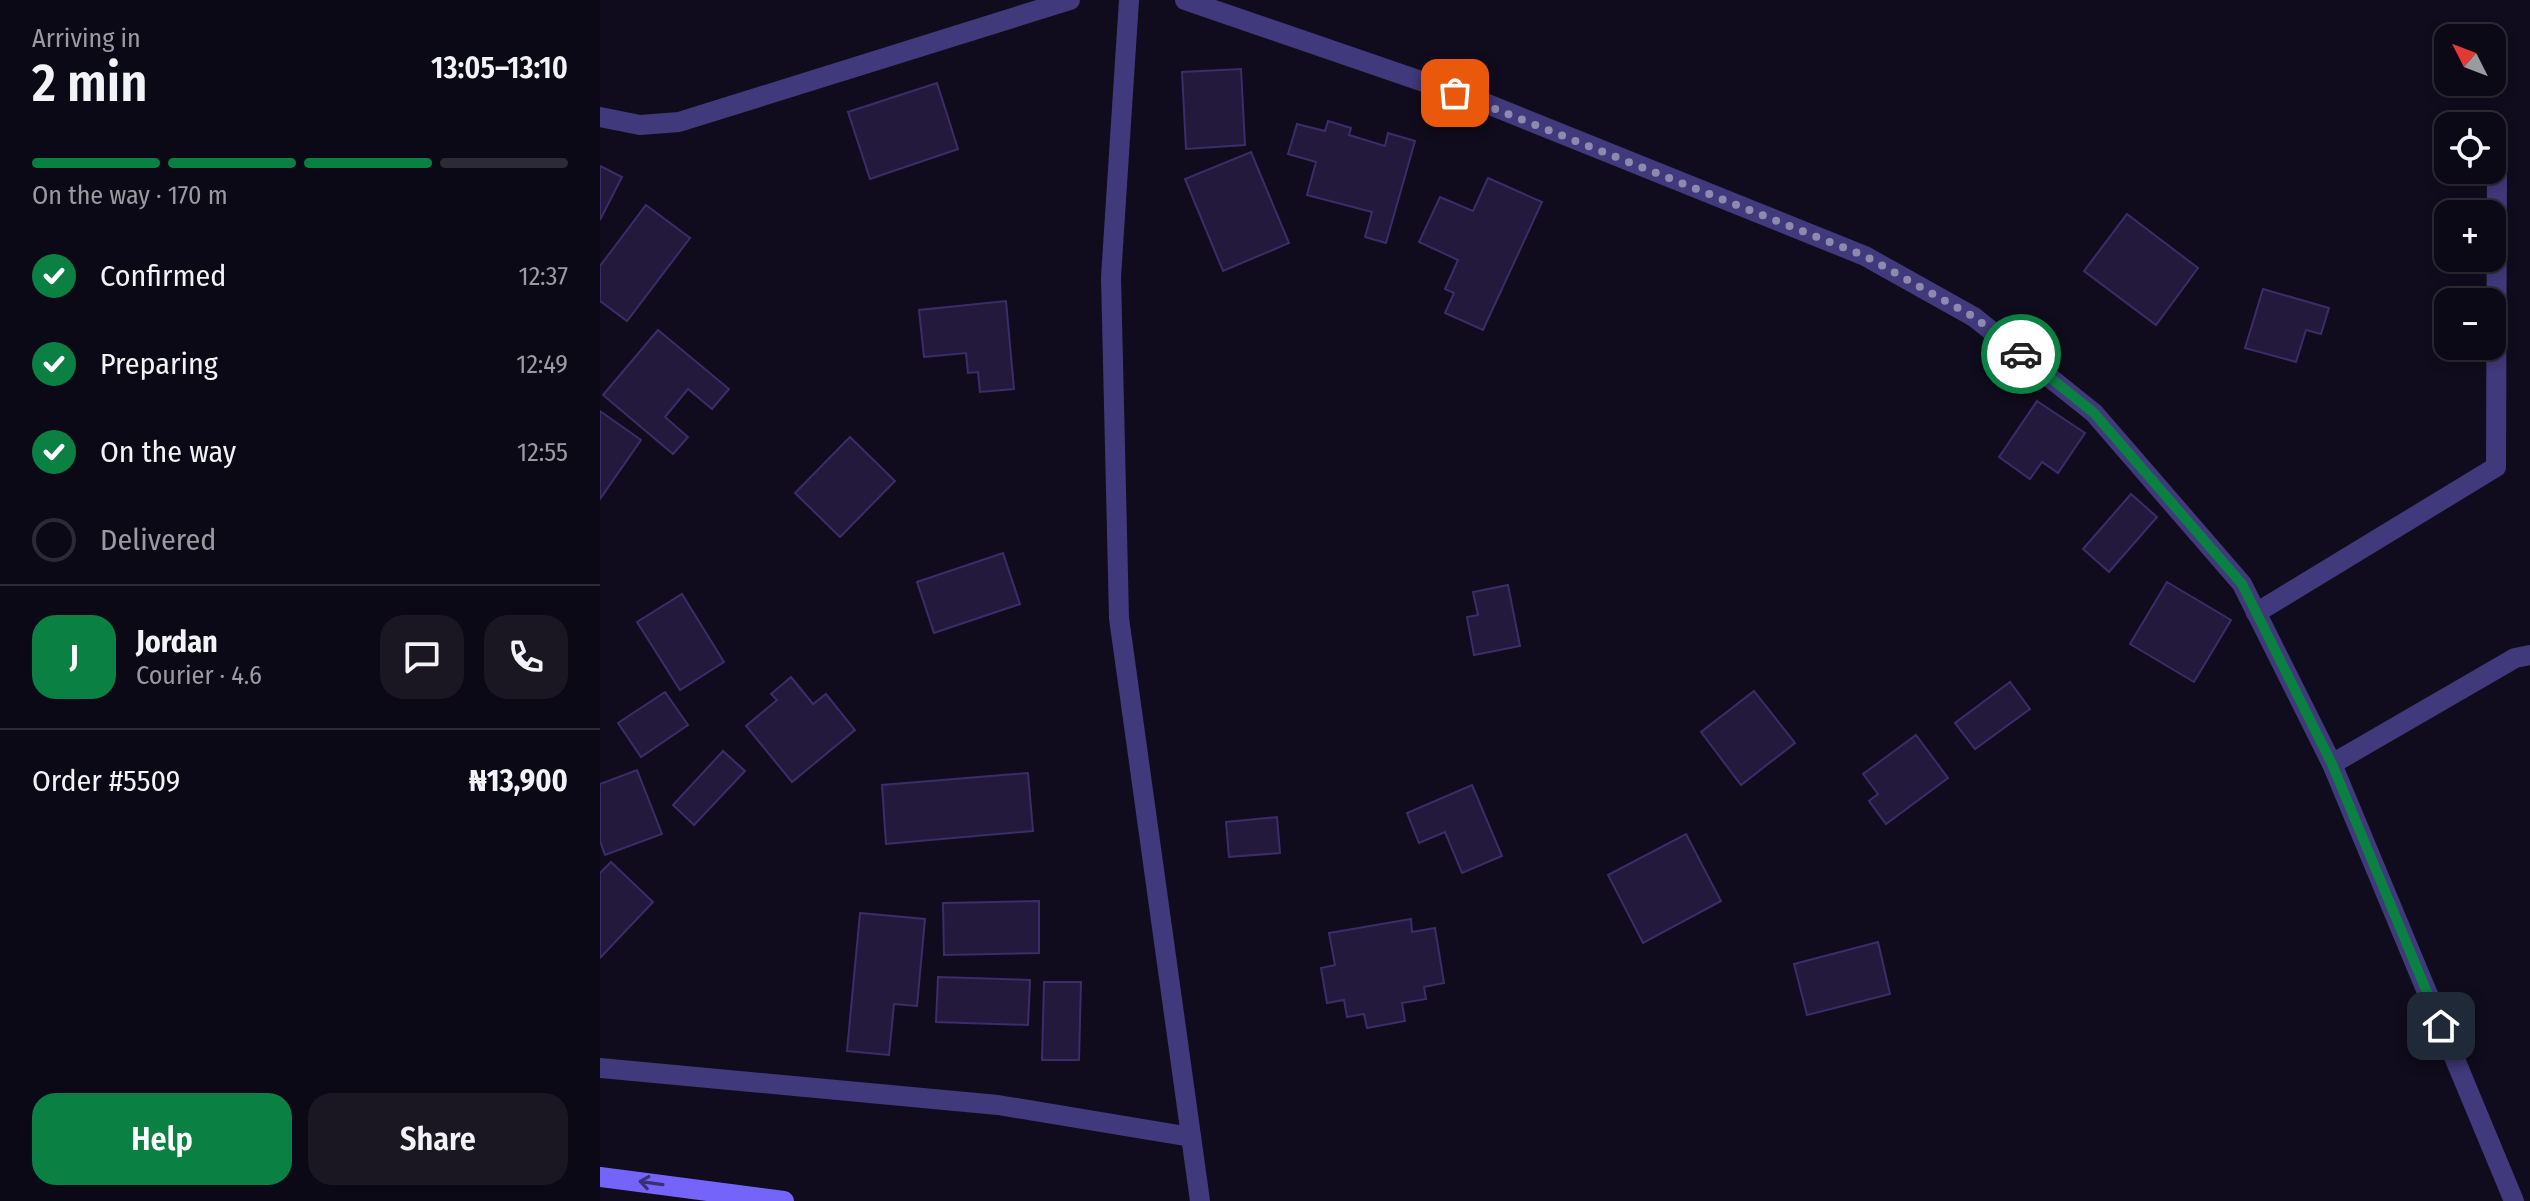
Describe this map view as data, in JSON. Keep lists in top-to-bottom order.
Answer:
{
  "north": "top left",
  "page": {
    "heading": ["2 min", "Arriving in", "13:05–13:10"],
    "panel": [
      "Jordan",
      "Courier · 4.6",
      "Order #5509",
      "₦13,900"
    ],
    "map_buttons": ["+", "−"],
    "bar": "On the way · 170 m",
    "list": [
      ["Confirmed", "12:37"],
      ["Preparing", "12:49"],
      ["On the way", "12:55"],
      "Delivered"
    ],
    "round": "J",
    "buttons": ["Help", "Share"]
  }
}
